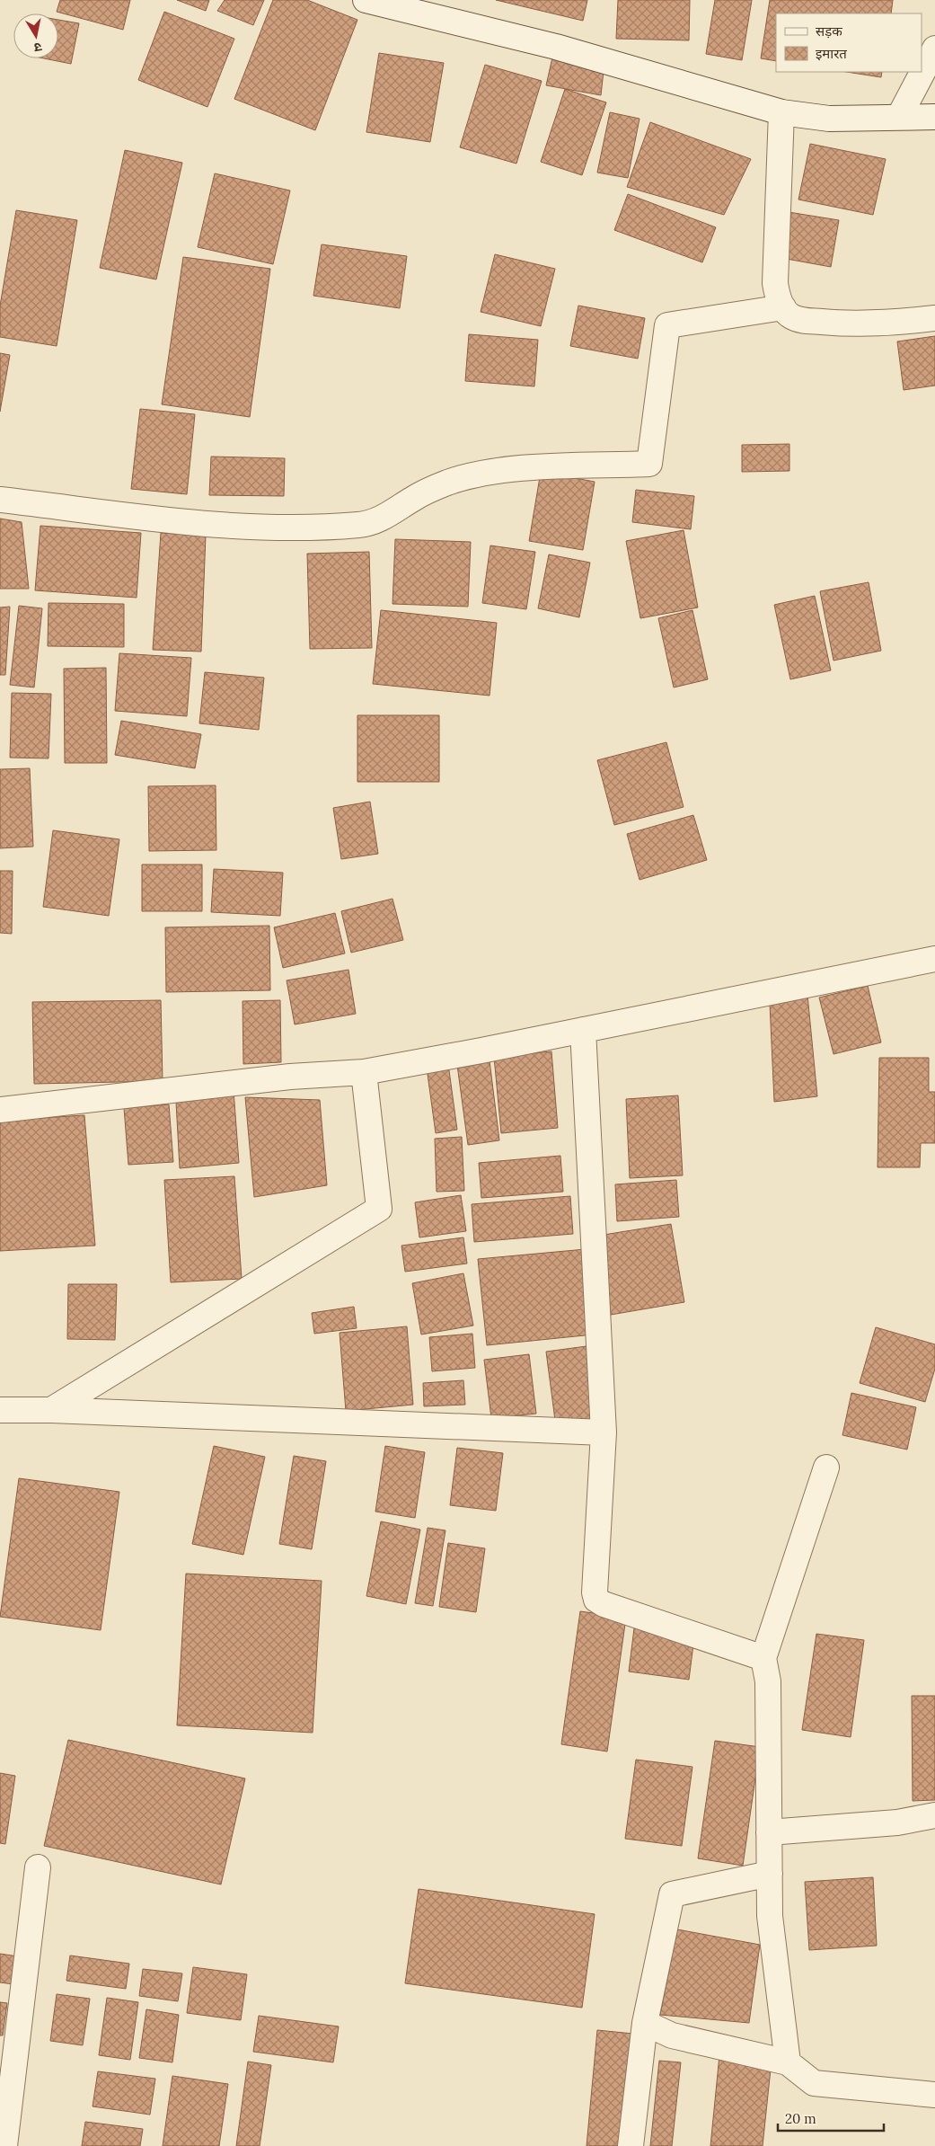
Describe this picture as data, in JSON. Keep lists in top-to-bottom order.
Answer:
{
  "legend": ["सड़क", "इमारत"],
  "scale_bar": "20 m",
  "north": "bottom"
}
